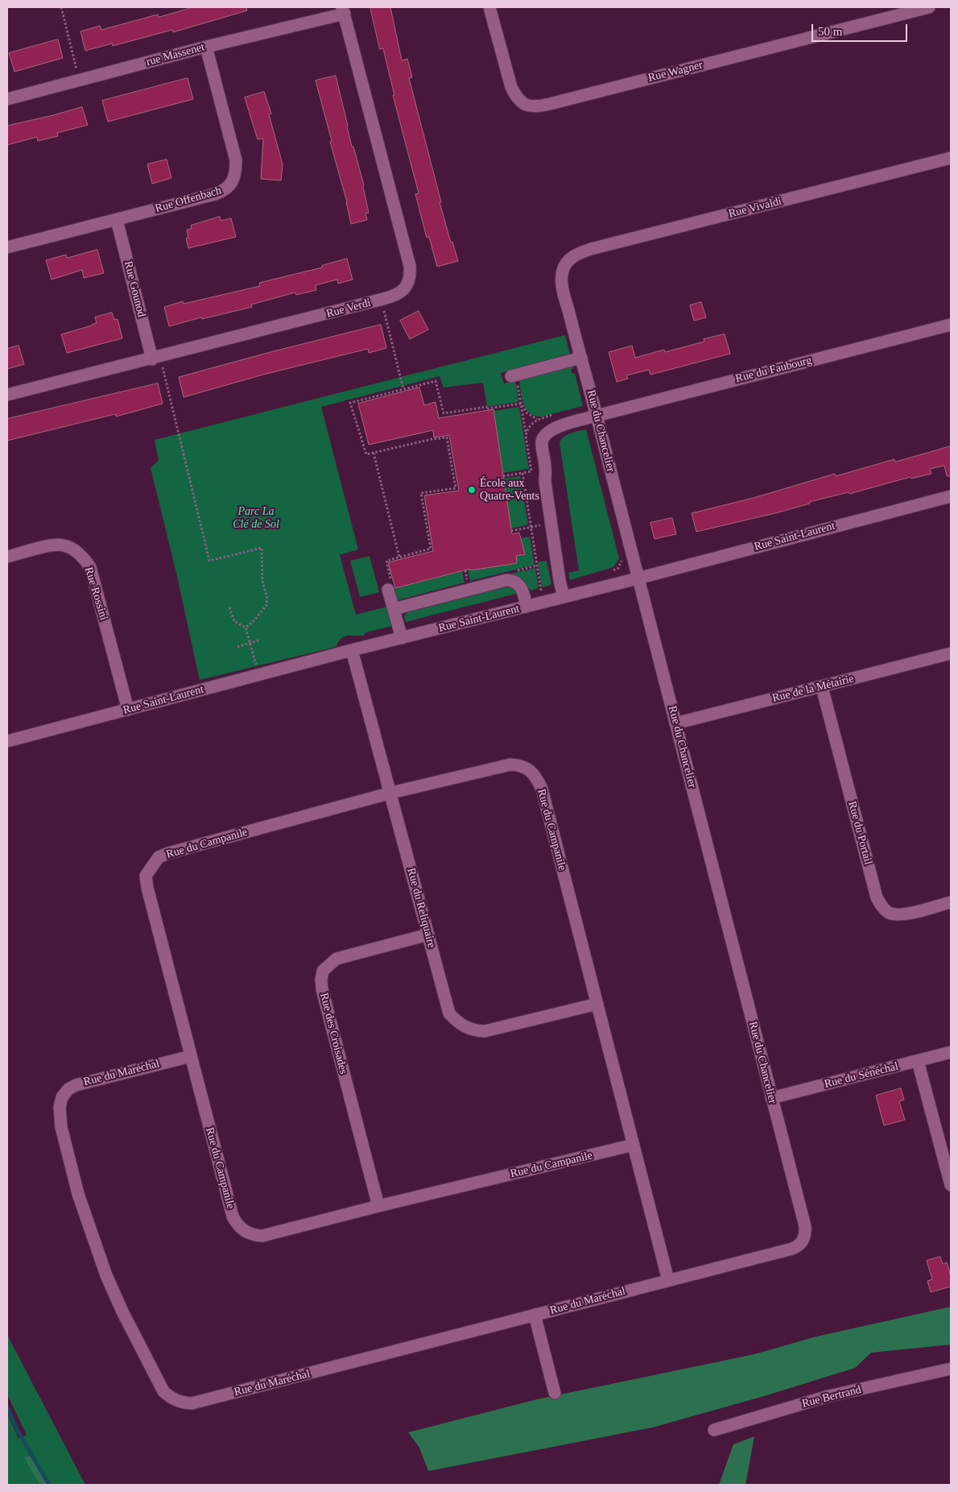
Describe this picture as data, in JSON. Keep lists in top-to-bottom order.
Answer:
{
  "streets": {
    "street": [
      "rue Massenet",
      "Rue Wagner",
      "Rue Offenbach",
      "Rue Vivaldi",
      "Rue Gounod",
      "Rue Verdi",
      "Rue du Faubourg",
      "Rue du Chancelier",
      "Rue Saint-Laurent",
      "Rue Rossini",
      "Rue de la Métairie",
      "Rue du Campanile",
      "Rue du Portail",
      "Rue du Reliquaire",
      "Rue des Croisades",
      "Rue du Maréchal",
      "Rue du Sénéchal",
      "Rue Bertrand"
    ]
  },
  "crossings": [
    ["rue Massenet", "Rue Offenbach"],
    ["rue Massenet", "Rue Verdi"],
    ["Rue Offenbach", "Rue Gounod"],
    ["Rue Vivaldi", "Rue du Chancelier"],
    ["Rue Gounod", "Rue Verdi"],
    ["Rue du Faubourg", "Rue du Chancelier"],
    ["Rue du Faubourg", "Rue Saint-Laurent"],
    ["Rue du Chancelier", "Rue Saint-Laurent"],
    ["Rue du Chancelier", "Rue de la Métairie"],
    ["Rue du Chancelier", "Rue du Maréchal"],
    ["Rue du Chancelier", "Rue du Sénéchal"],
    ["Rue Saint-Laurent", "Rue Rossini"],
    ["Rue Saint-Laurent", "Rue du Reliquaire"],
    ["Rue de la Métairie", "Rue du Portail"],
    ["Rue du Campanile", "Rue du Reliquaire"],
    ["Rue du Campanile", "Rue des Croisades"],
    ["Rue du Campanile", "Rue du Maréchal"],
    ["Rue du Reliquaire", "Rue des Croisades"]
  ],
  "parks": ["Parc La Clé de Sol"],
  "places": ["École aux Quatre-Vents"],
  "scale_bar": "50 m"
}
